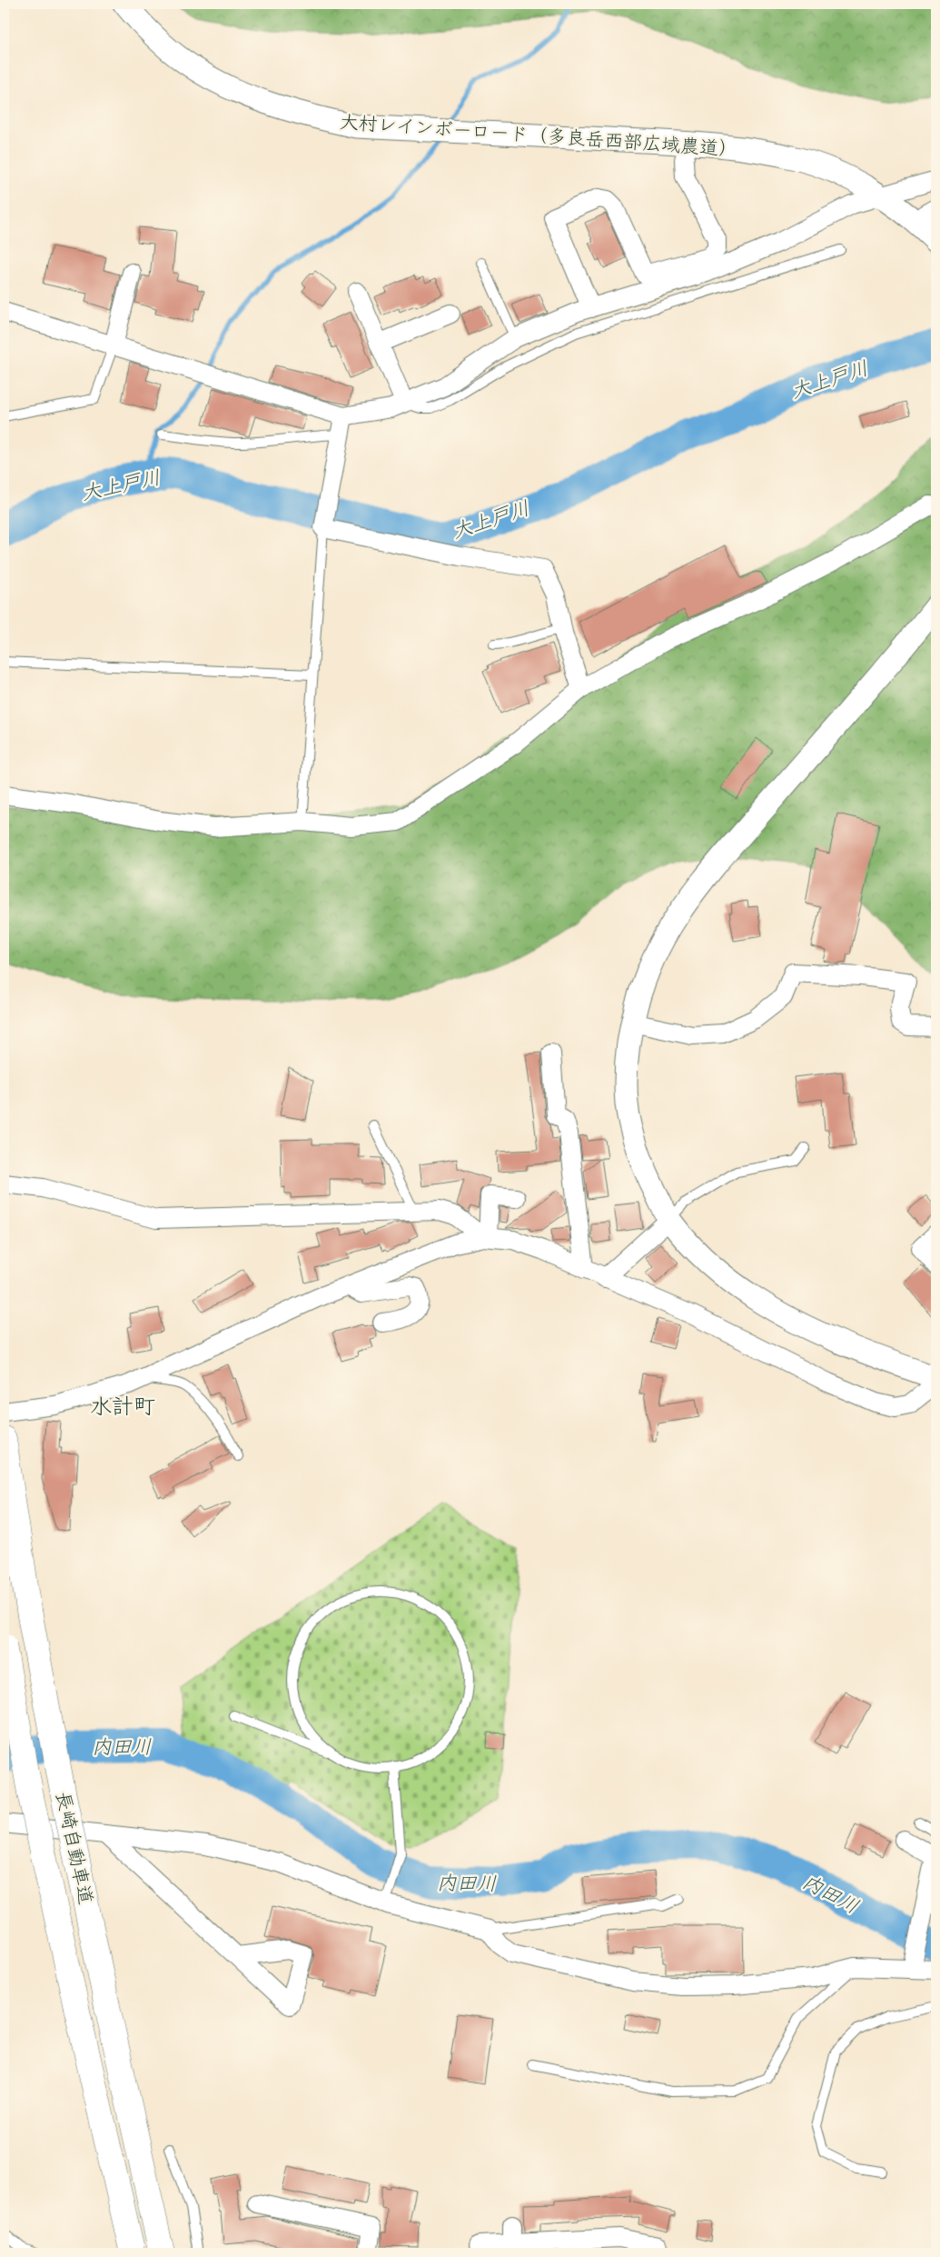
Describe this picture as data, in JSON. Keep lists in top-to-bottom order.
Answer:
{
  "streets": {
    "highway": ["長崎自動車道"],
    "street": ["大村レインボーロード（多良岳西部広域農道）"]
  },
  "districts": ["水計町"],
  "water": ["大上戸川", "内田川"]
}
